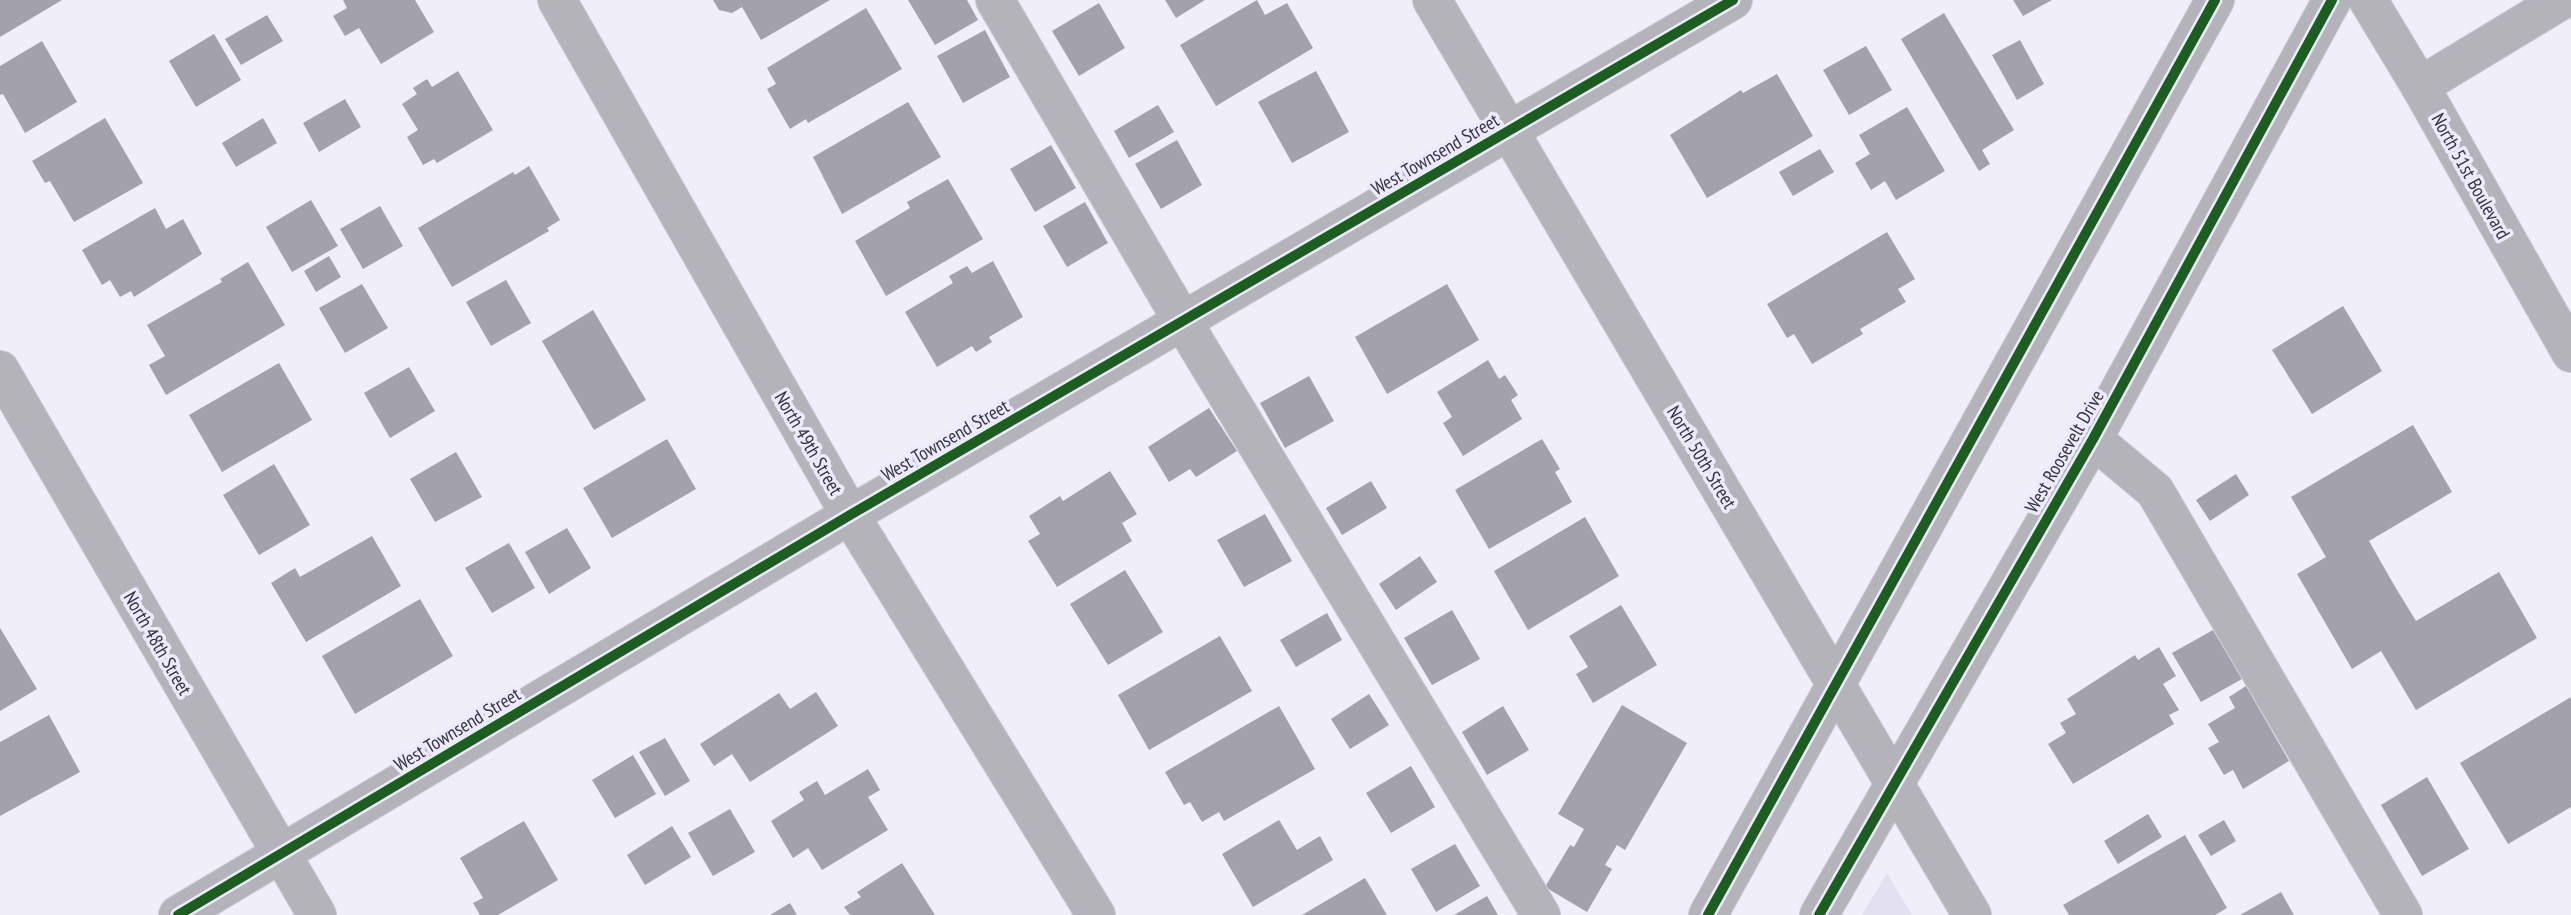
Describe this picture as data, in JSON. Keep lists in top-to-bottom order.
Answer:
{
  "streets": {
    "street": [
      "West Townsend Street",
      "North 51st Boulevard",
      "North 49th Street",
      "West Roosevelt Drive",
      "North 50th Street",
      "North 48th Street"
    ]
  },
  "crossings": [
    ["West Townsend Street", "North 49th Street"],
    ["West Townsend Street", "North 50th Street"],
    ["West Townsend Street", "North 48th Street"],
    ["West Roosevelt Drive", "North 50th Street"]
  ]
}
